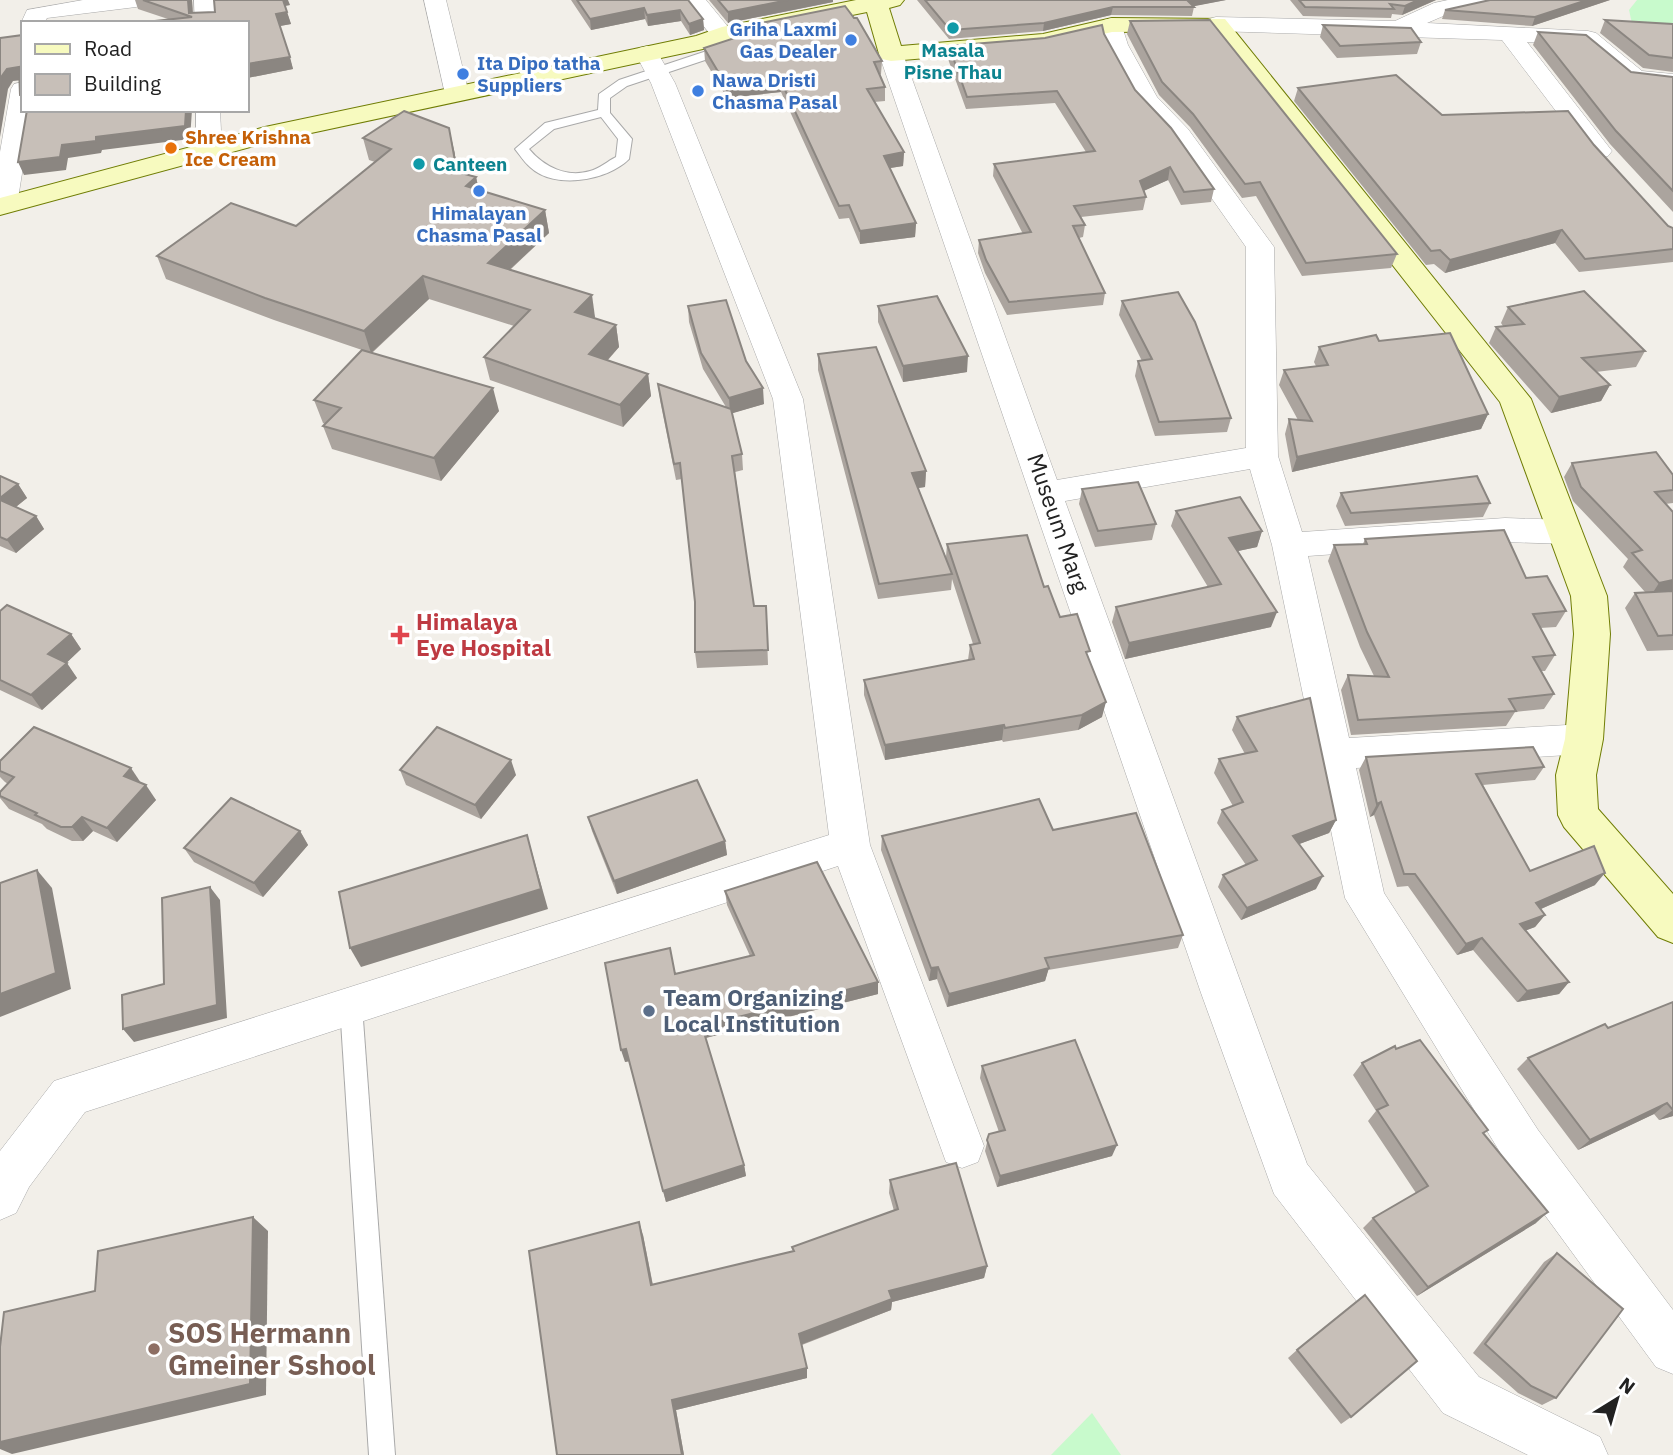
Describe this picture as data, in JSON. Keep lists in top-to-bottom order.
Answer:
{
  "streets": {
    "street": ["Museum Marg"]
  },
  "places": {
    "other": [
      "Masala Pisne Thau",
      "Griha Laxmi Gas Dealer",
      "Ita Dipo tatha Suppliers",
      "Nawa Dristi Chasma Pasal",
      "Shree Krishna Ice Cream",
      "Canteen",
      "Himalayan Chasma Pasal",
      "Team Organizing Local Institution",
      "SOS Hermann Gmeiner Sshool"
    ],
    "health": ["Himalaya Eye Hospital"]
  },
  "legend": ["Road", "Building"],
  "north": "top right"
}
